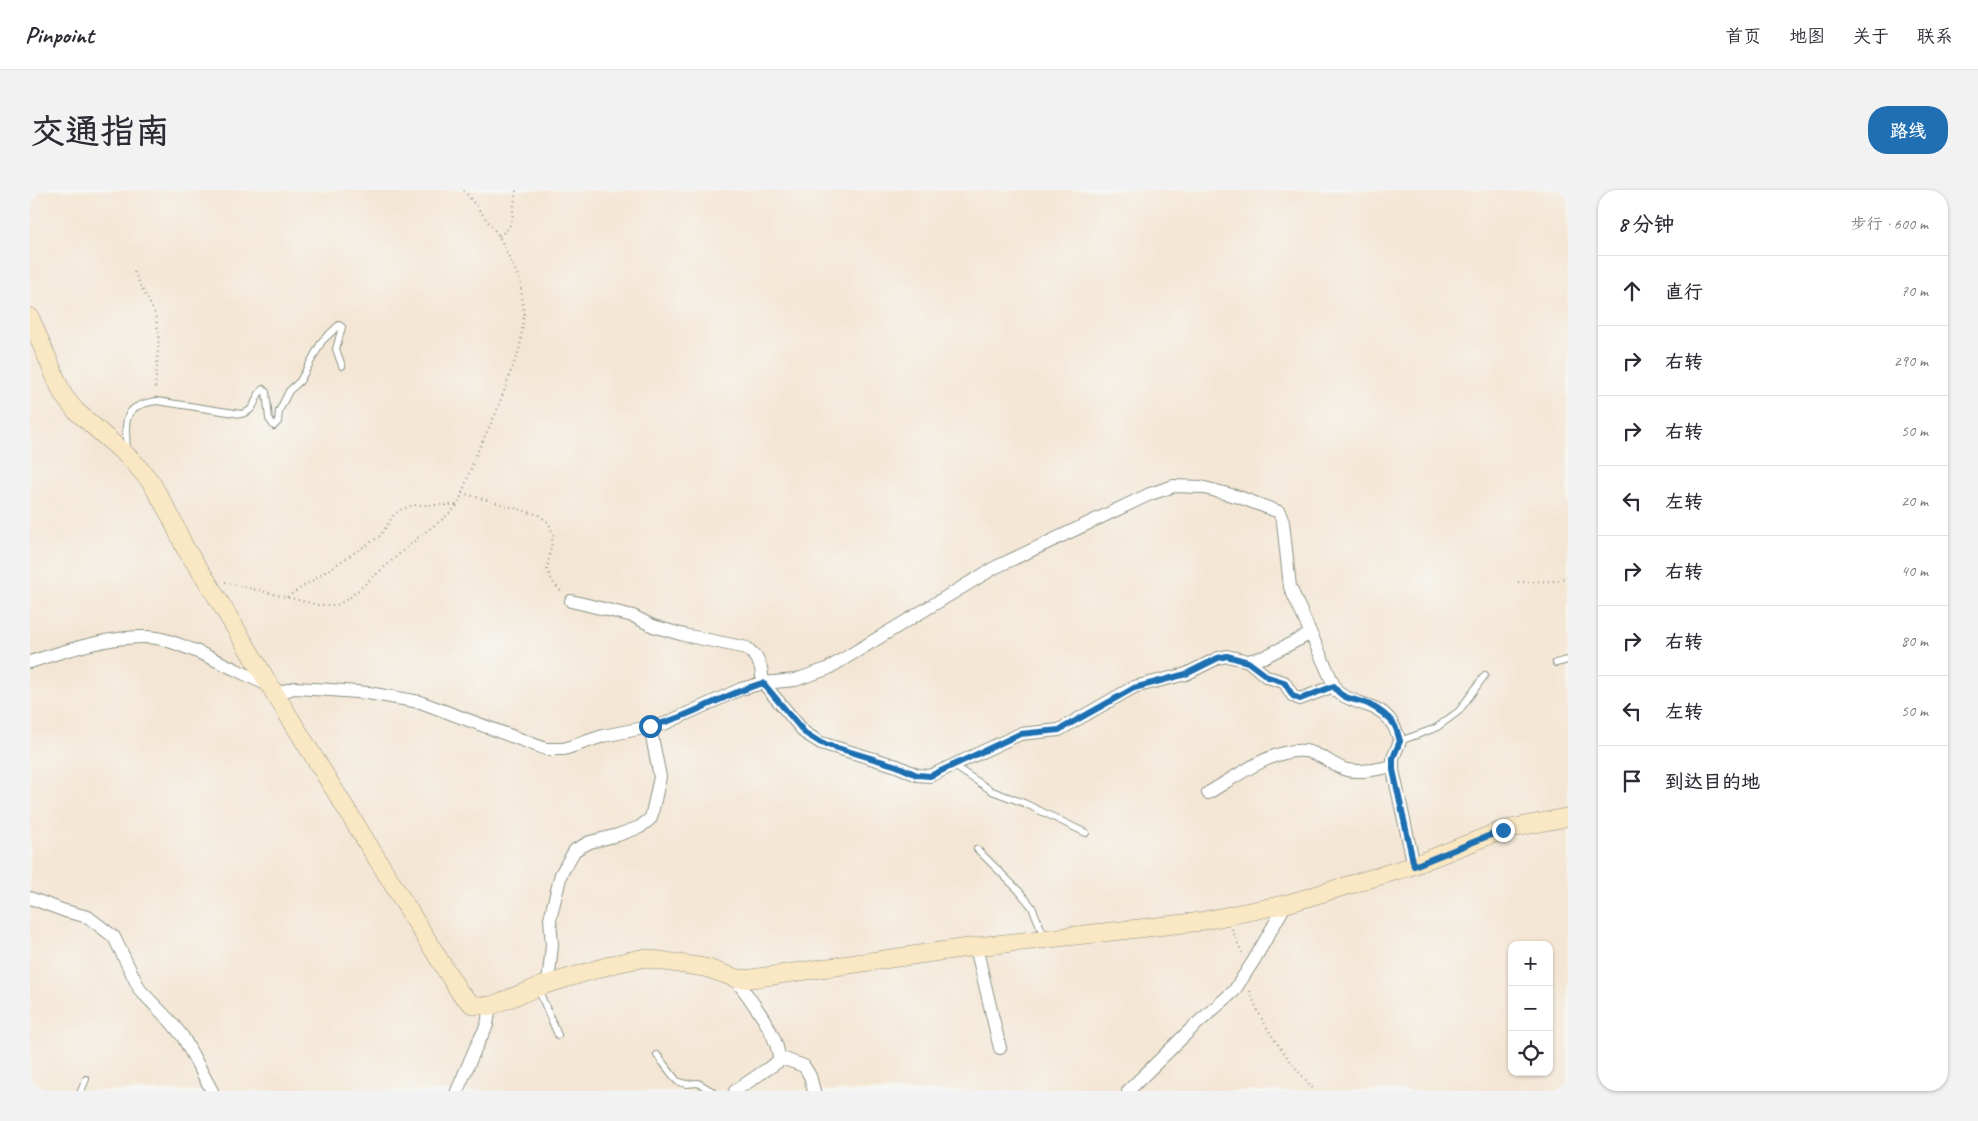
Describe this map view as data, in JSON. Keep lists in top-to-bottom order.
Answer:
{
  "page": {
    "header": "Pinpoint",
    "nav": [
      "首页",
      "地图",
      "关于",
      "联系"
    ],
    "buttons": "路线",
    "title": "交通指南",
    "heading": ["8 分钟", "步行 · 600 m"],
    "list": [
      ["直行", "70 m"],
      ["右转", "290 m"],
      ["右转", "50 m"],
      ["左转", "20 m"],
      ["右转", "40 m"],
      ["右转", "80 m"],
      ["左转", "50 m"],
      "到达目的地"
    ],
    "map_buttons": ["+", "−"]
  }
}
